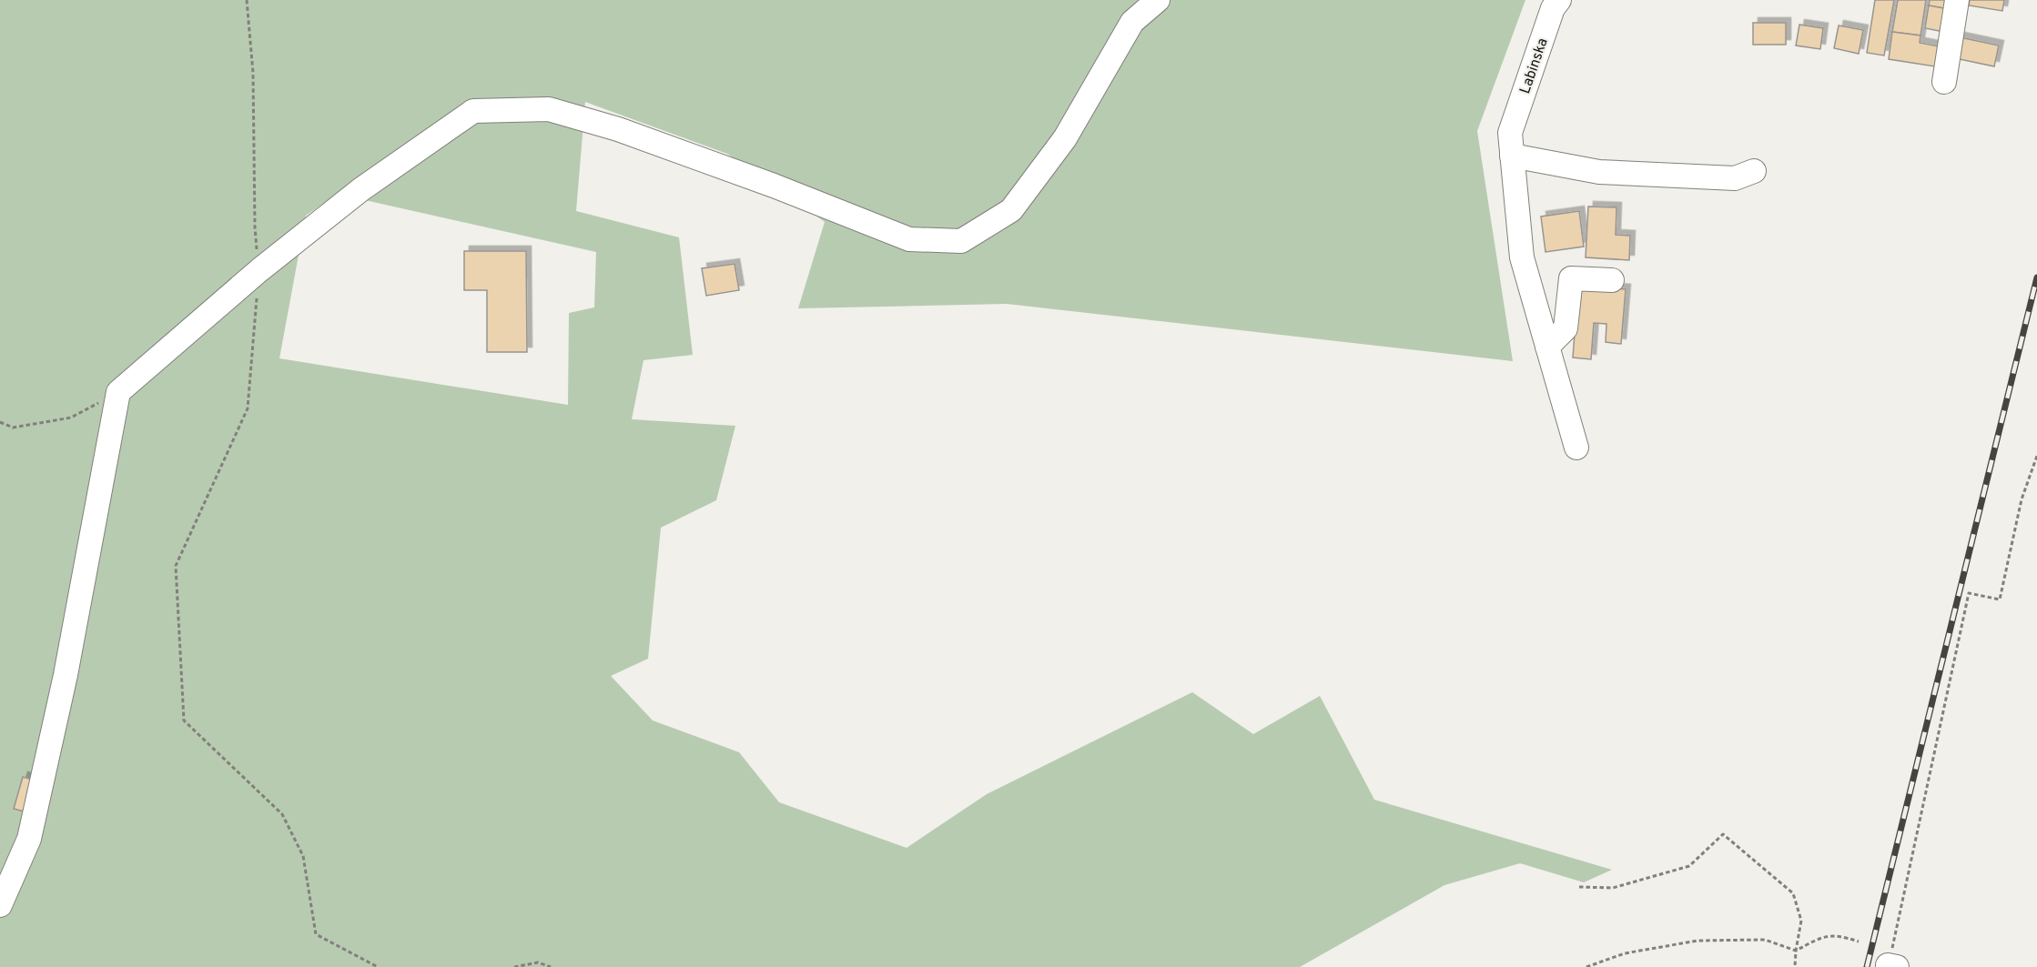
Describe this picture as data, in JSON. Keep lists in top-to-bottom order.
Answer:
{
  "streets": {
    "street": ["Labinska"]
  }
}
